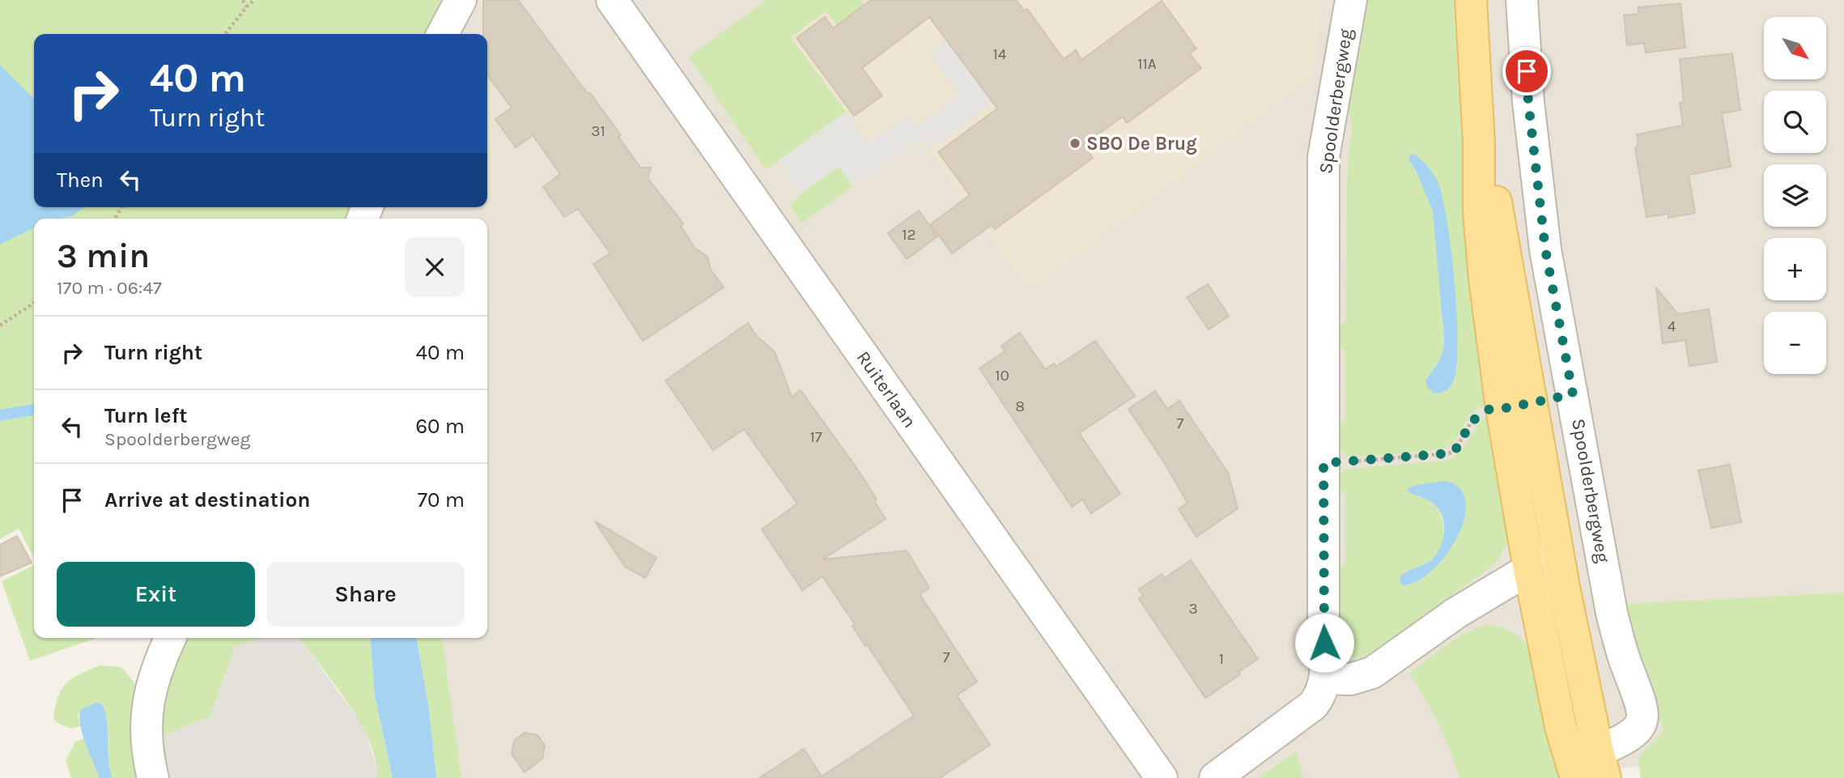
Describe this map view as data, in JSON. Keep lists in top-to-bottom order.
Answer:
{
  "streets": {
    "main road": ["Spoolderbergweg"],
    "street": ["Ruiterlaan"]
  },
  "places": ["SBO De Brug"],
  "house_numbers": [
    "14",
    "11A",
    "31",
    "12",
    "4",
    "10",
    "8",
    "7",
    "17",
    "3",
    "7",
    "1"
  ],
  "north": "bottom right",
  "page": {
    "map_buttons": ["+", "−"],
    "turn": ["40 m", "Turn right"],
    "then": "Then",
    "heading": ["3 min", "170 m · 06:47"],
    "list": [
      {
        "name": "Turn right",
        "value": "40 m"
      },
      {
        "name": "Turn left",
        "note": "Spoolderbergweg",
        "value": "60 m"
      },
      {
        "name": "Arrive at destination",
        "value": "70 m"
      }
    ],
    "buttons": ["Exit", "Share"]
  }
}
